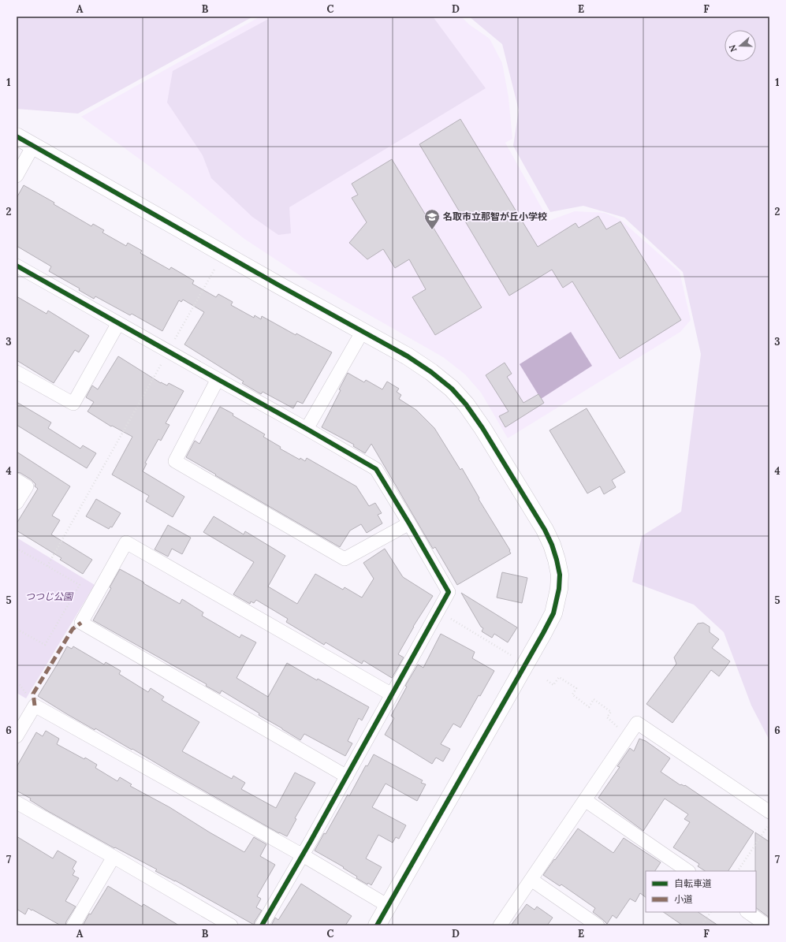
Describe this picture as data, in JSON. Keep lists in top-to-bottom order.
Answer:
{
  "parks": ["つつじ公園"],
  "places": {
    "school or university": ["名取市立那智が丘小学校"]
  },
  "legend": ["自転車道", "小道"],
  "north": "left",
  "grid": {
    "columns": [
      "A",
      "B",
      "C",
      "D",
      "E",
      "F"
    ],
    "rows": [
      "1",
      "2",
      "3",
      "4",
      "5",
      "6",
      "7"
    ]
  }
}
